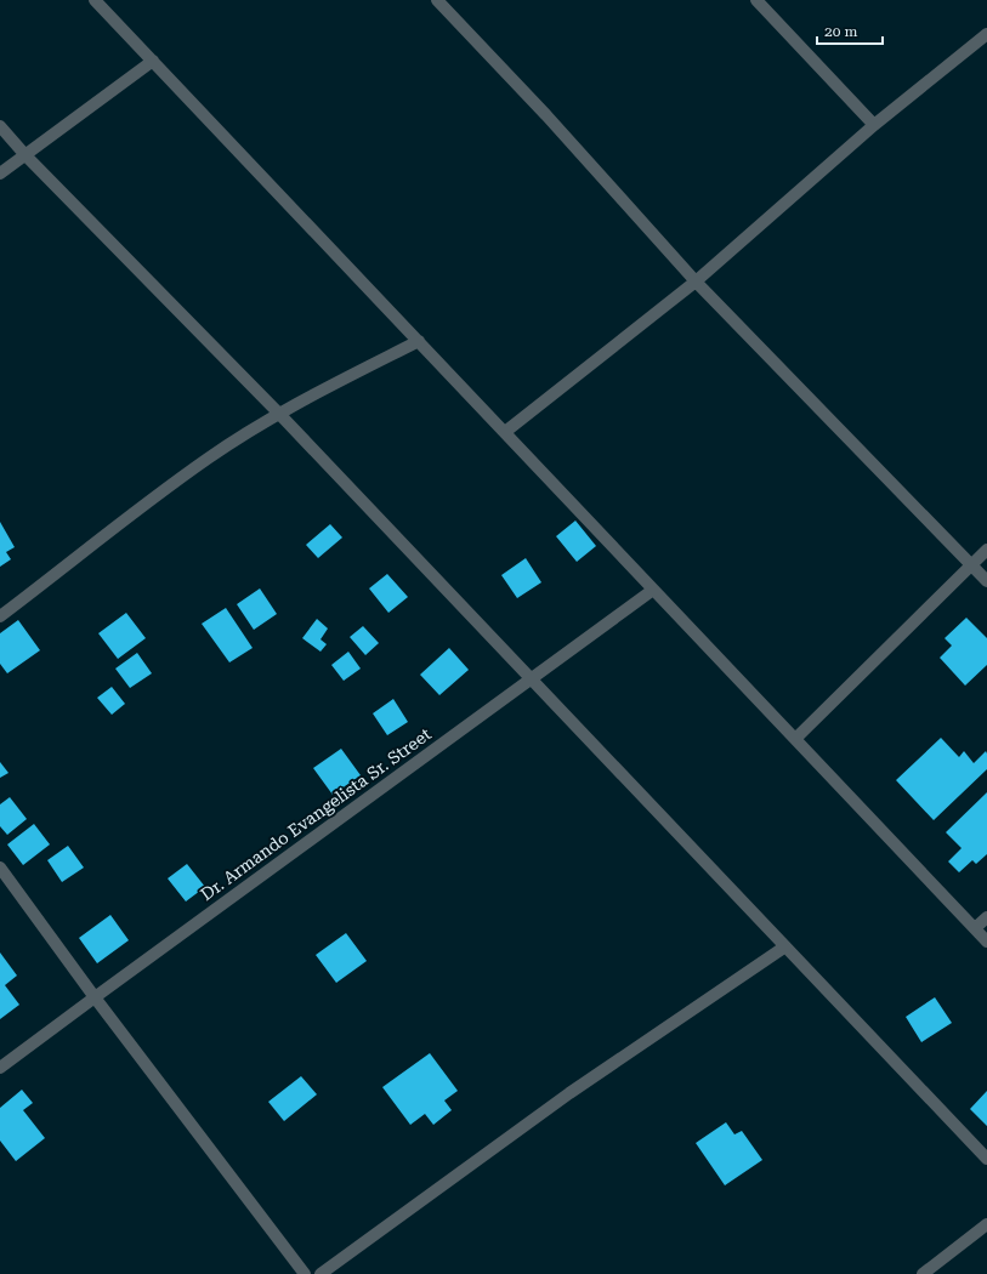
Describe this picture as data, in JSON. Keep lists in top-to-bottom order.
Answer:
{
  "streets": {
    "street": ["Dr. Armando Evangelista Sr. Street"]
  },
  "scale_bar": "20 m"
}
